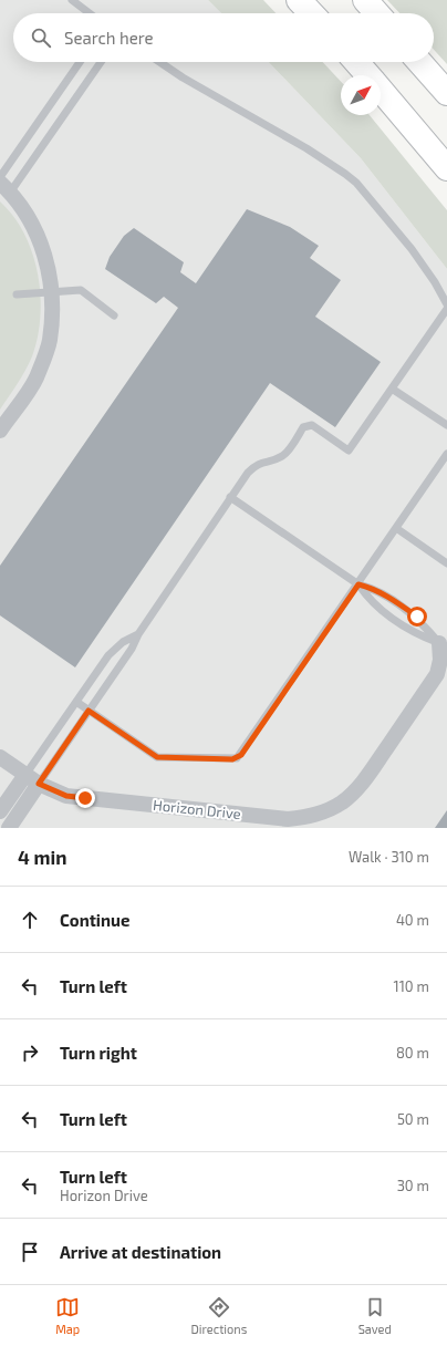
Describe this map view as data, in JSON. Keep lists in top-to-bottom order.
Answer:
{
  "streets": {
    "street": ["Horizon Drive"]
  },
  "north": "top right",
  "page": {
    "search": "Search here",
    "heading": ["4 min", "Walk · 310 m"],
    "list": [
      ["Continue", "40 m"],
      ["Turn left", "110 m"],
      ["Turn right", "80 m"],
      ["Turn left", "50 m"],
      ["Turn left", "Horizon Drive", "30 m"],
      "Arrive at destination"
    ],
    "nav": ["Map", "Directions", "Saved"]
  }
}
